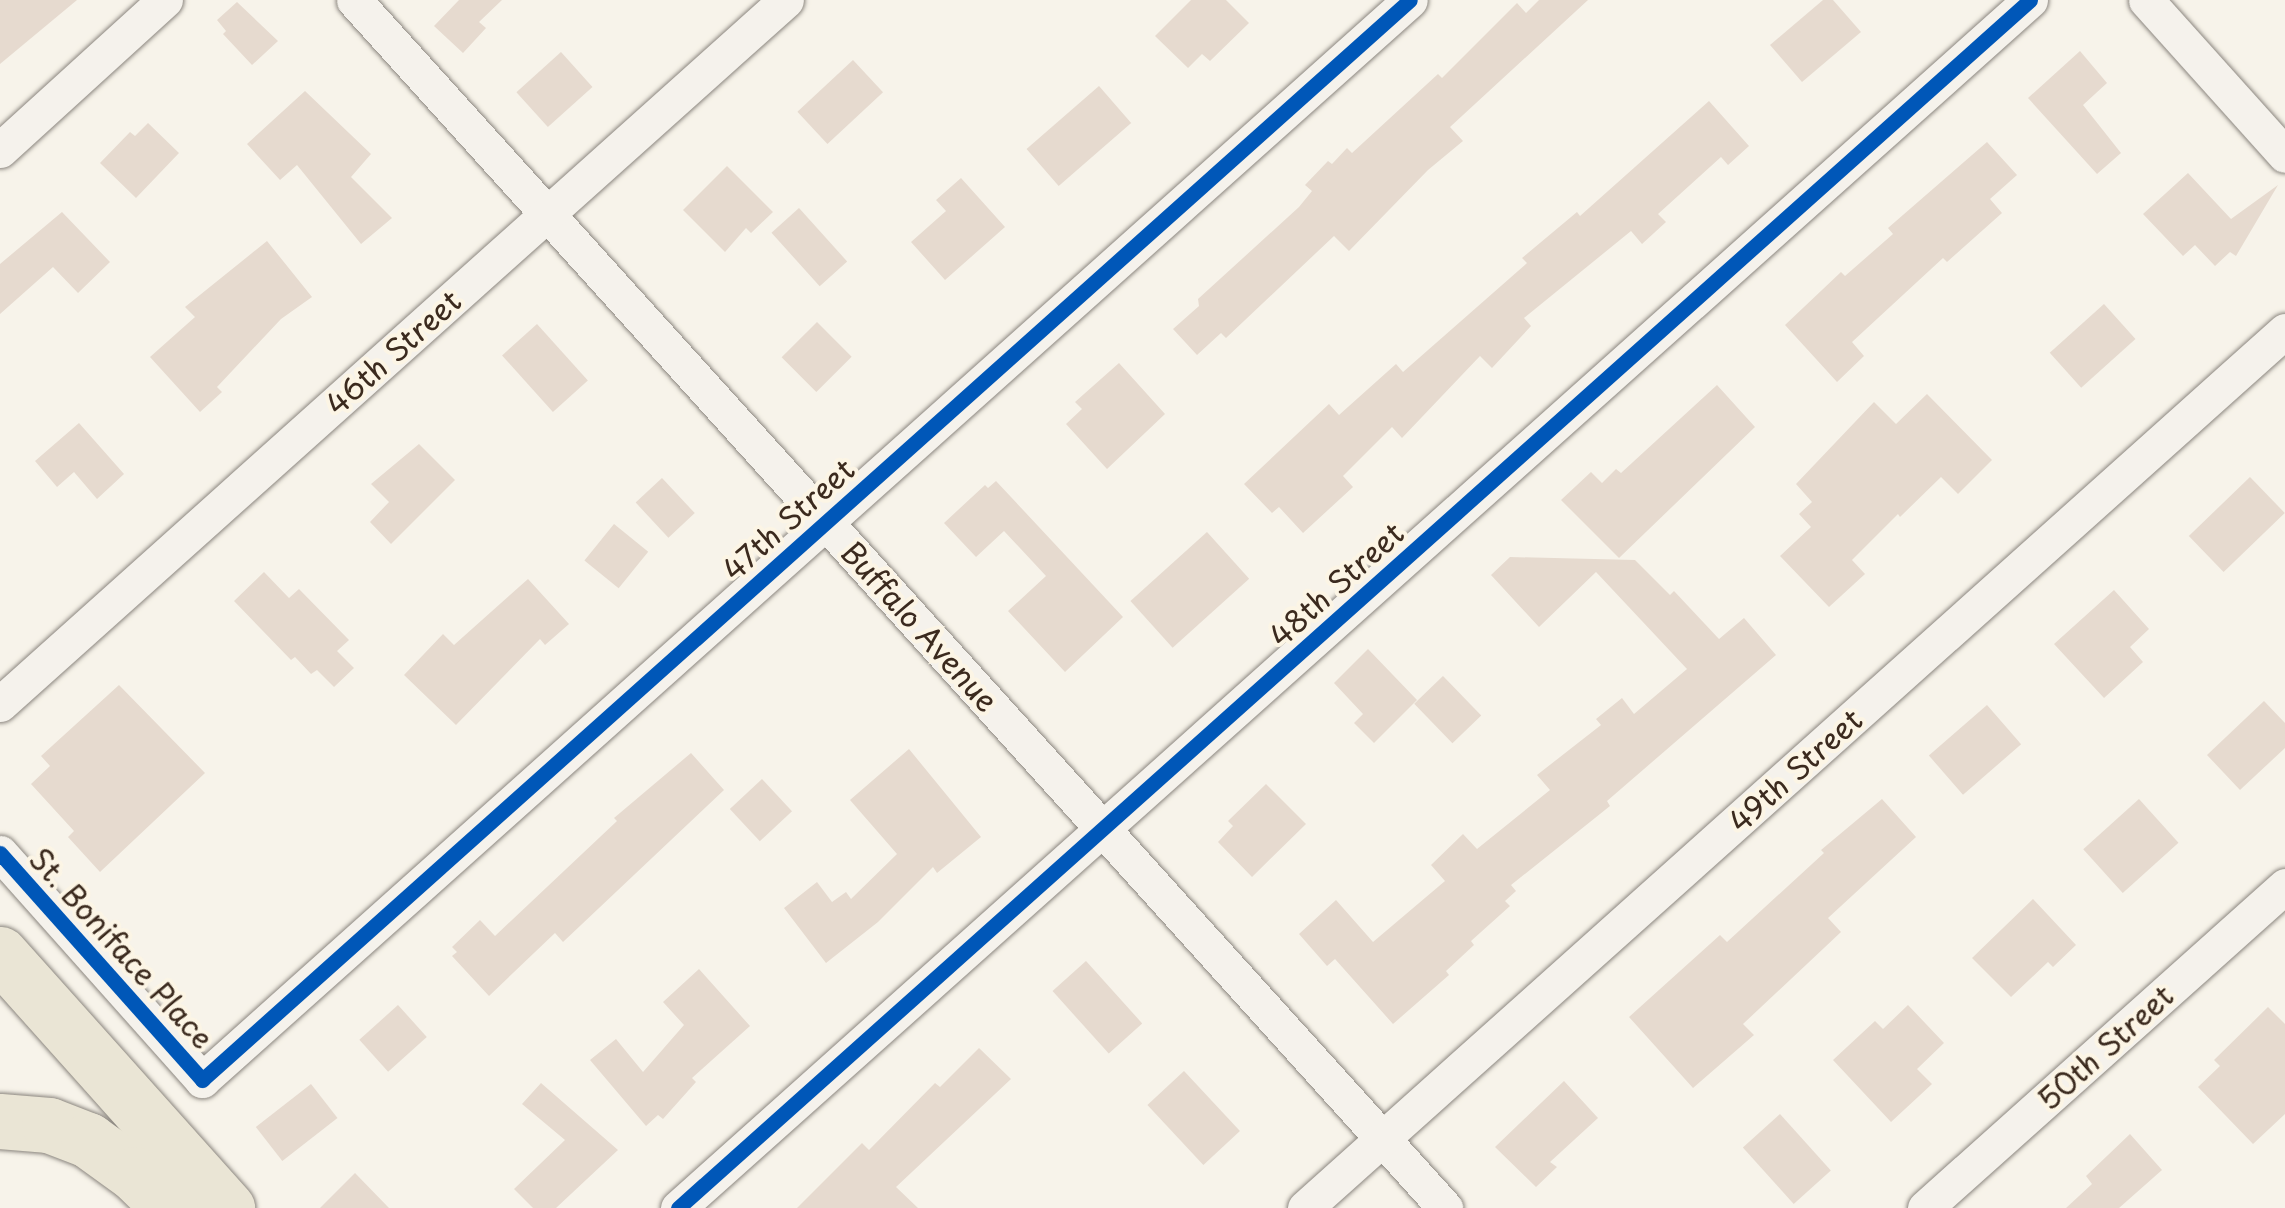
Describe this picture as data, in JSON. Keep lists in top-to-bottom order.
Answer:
{
  "streets": {
    "street": [
      "46th Street",
      "47th Street",
      "48th Street",
      "Buffalo Avenue",
      "49th Street",
      "St. Boniface Place",
      "50th Street"
    ]
  },
  "crossings": [
    ["46th Street", "Buffalo Avenue"],
    ["47th Street", "Buffalo Avenue"],
    ["47th Street", "St. Boniface Place"],
    ["48th Street", "Buffalo Avenue"],
    ["Buffalo Avenue", "49th Street"]
  ]
}
